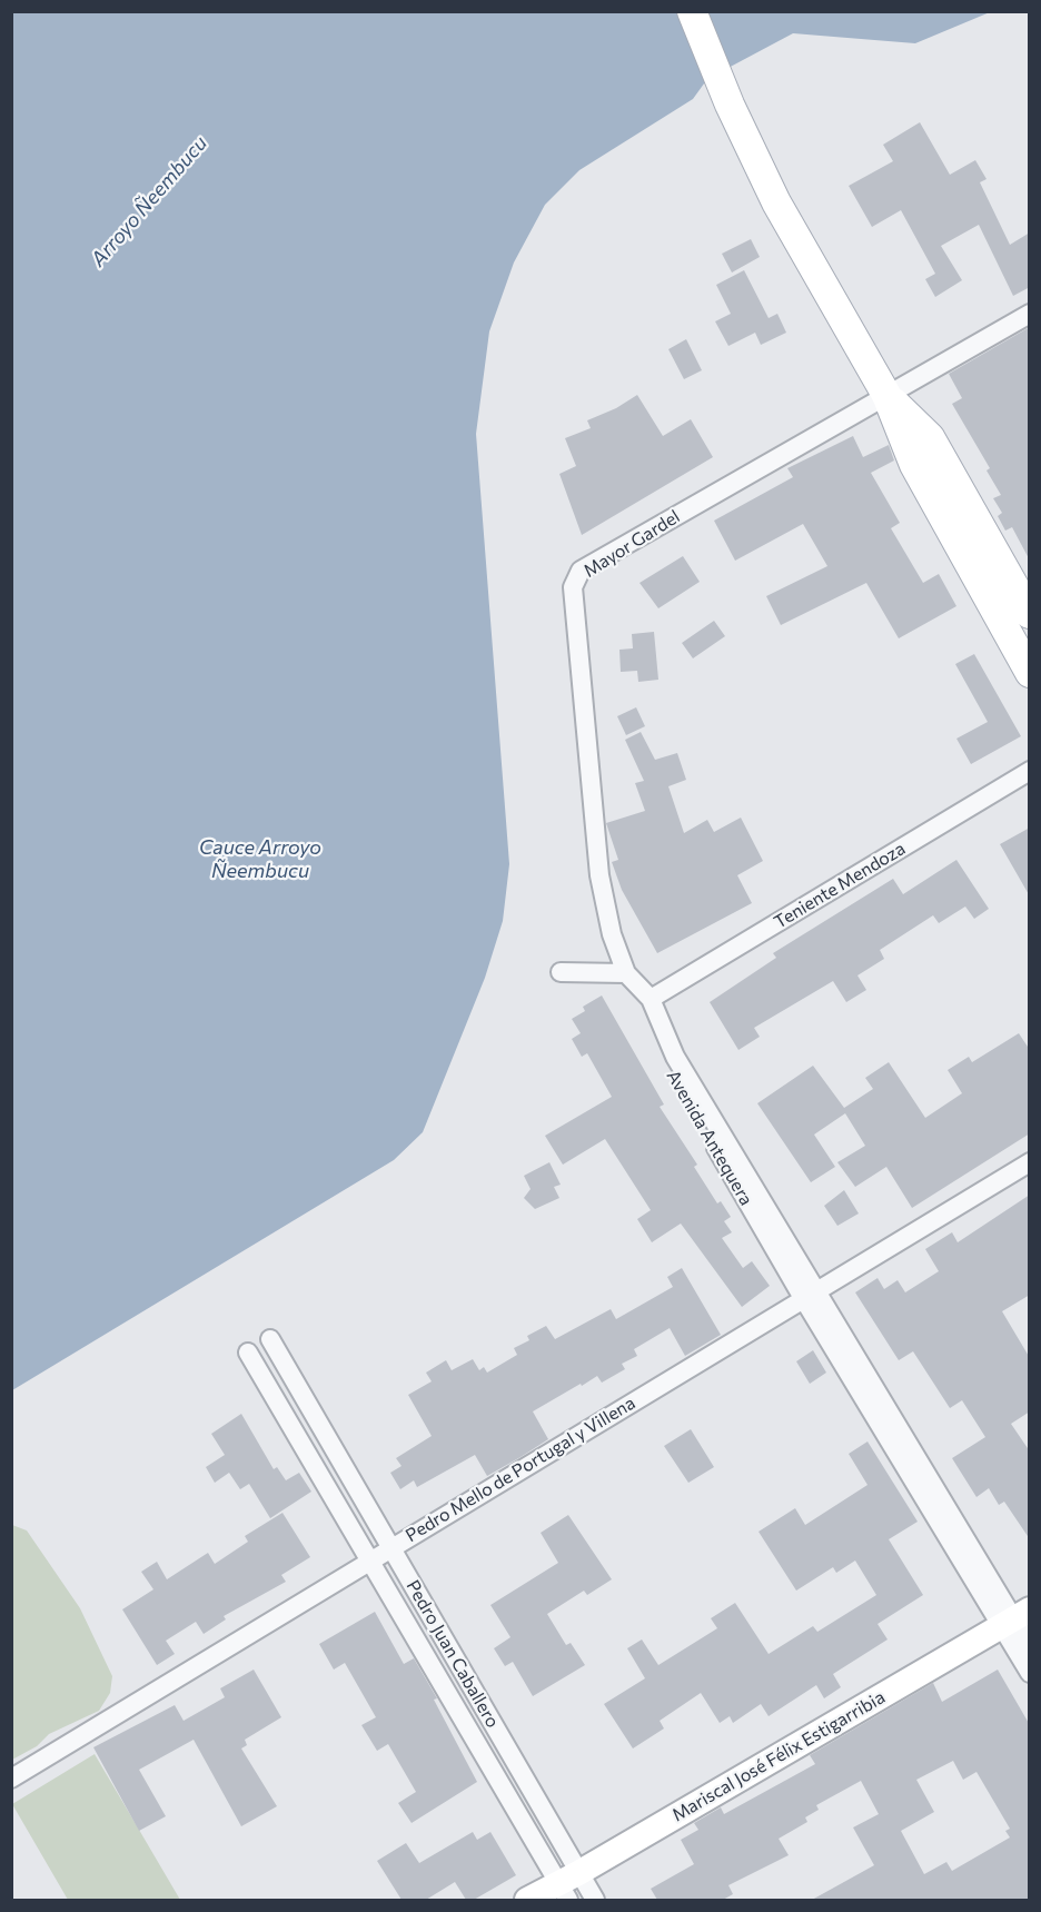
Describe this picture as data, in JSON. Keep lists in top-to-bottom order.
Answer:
{
  "streets": {
    "main road": ["Mariscal José Félix Estigarribia"],
    "street": [
      "Mayor Gardel",
      "Teniente Mendoza",
      "Avenida Antequera",
      "Pedro Mello de Portugal y Villena",
      "Pedro Juan Caballero"
    ]
  },
  "crossings": [
    ["Mayor Gardel", "Teniente Mendoza"],
    ["Mayor Gardel", "Avenida Antequera"],
    ["Teniente Mendoza", "Avenida Antequera"],
    ["Avenida Antequera", "Pedro Mello de Portugal y Villena"],
    ["Avenida Antequera", "Mariscal José Félix Estigarribia"],
    ["Pedro Mello de Portugal y Villena", "Pedro Juan Caballero"],
    ["Pedro Juan Caballero", "Mariscal José Félix Estigarribia"]
  ],
  "water": ["Arroyo Ñeembucu", "Cauce Arroyo Ñeembucu"]
}
